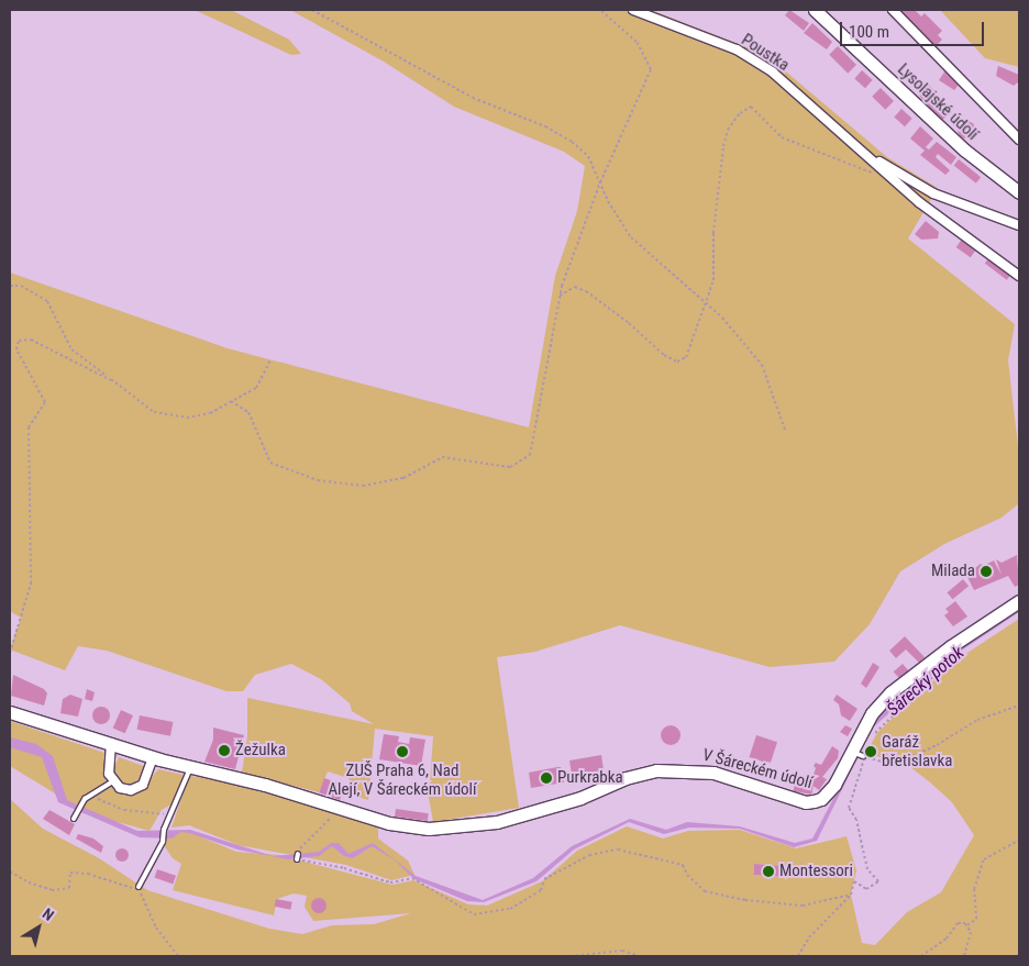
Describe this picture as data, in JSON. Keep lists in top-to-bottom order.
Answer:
{
  "streets": {
    "street": ["Poustka", "Lysolajské údolí", "V Šáreckém údolí"]
  },
  "water": ["Šárecký potok"],
  "places": [
    "Milada",
    "Žežulka",
    "ZUŠ Praha 6, Nad Alejí, V Šáreckém údolí",
    "Garáž břetislavka",
    "Purkrabka",
    "Montessori"
  ],
  "scale_bar": "100 m",
  "north": "top right"
}
